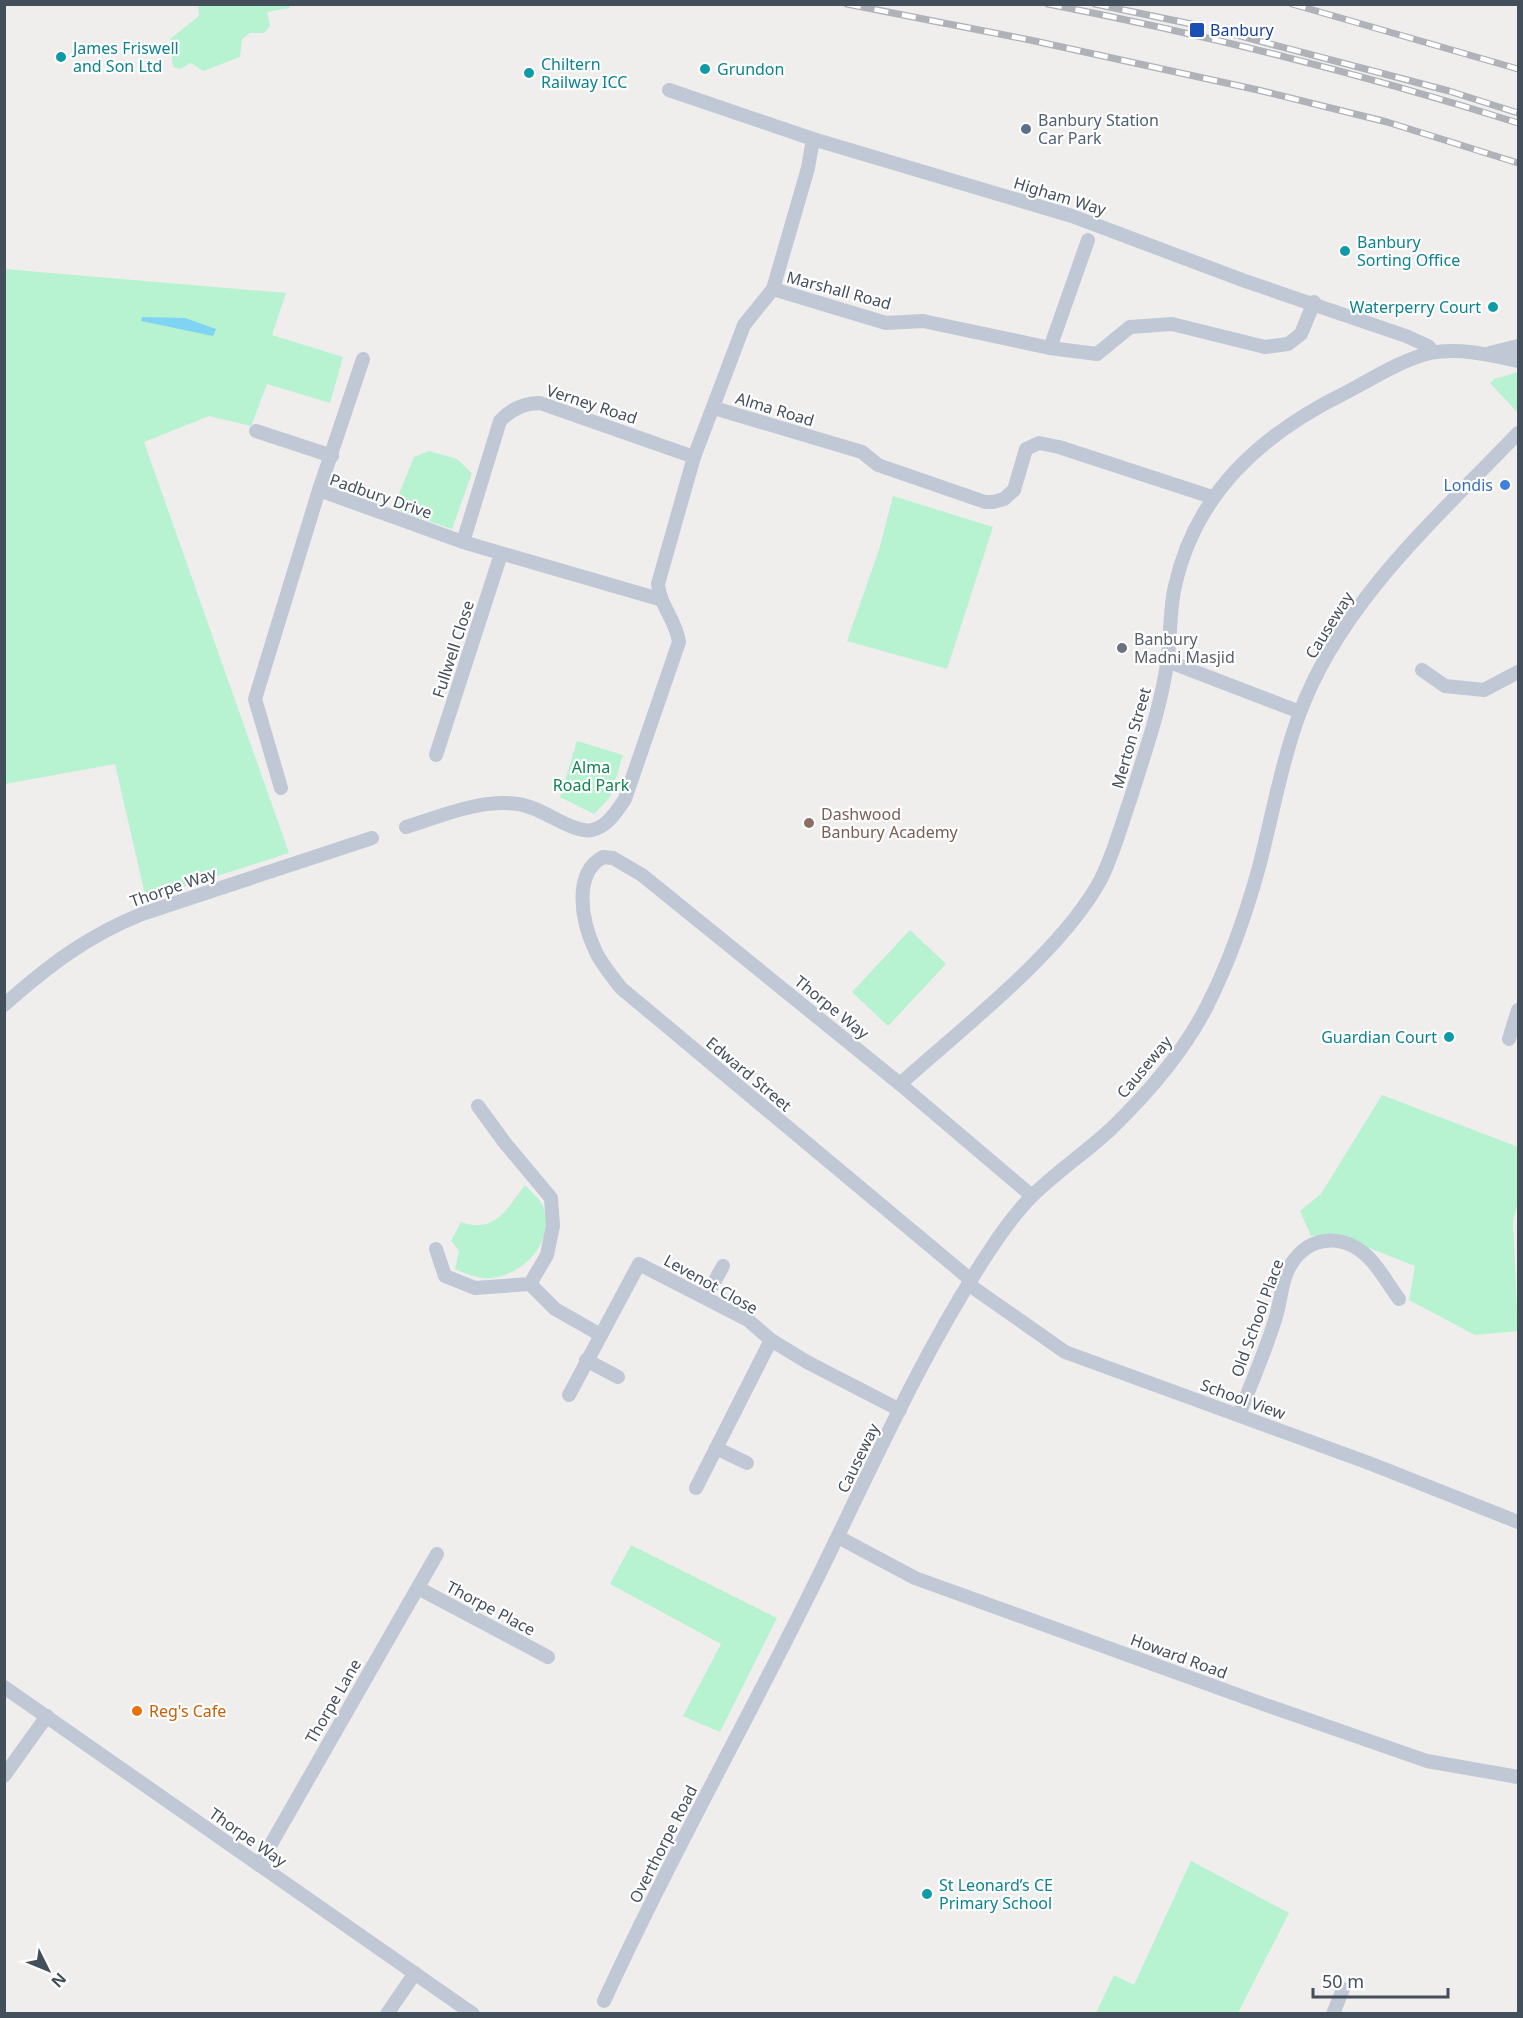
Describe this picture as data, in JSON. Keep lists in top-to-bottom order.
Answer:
{
  "streets": {
    "street": [
      "Higham Way",
      "Marshall Road",
      "Verney Road",
      "Alma Road",
      "Padbury Drive",
      "Causeway",
      "Fullwell Close",
      "Merton Street",
      "Thorpe Way",
      "Edward Street",
      "Levenot Close",
      "Old School Place",
      "School View",
      "Thorpe Place",
      "Howard Road",
      "Thorpe Lane",
      "Overthorpe Road"
    ]
  },
  "crossings": [
    ["Higham Way", "Marshall Road"],
    ["Higham Way", "Merton Street"],
    ["Verney Road", "Alma Road"],
    ["Verney Road", "Padbury Drive"],
    ["Alma Road", "Padbury Drive"],
    ["Alma Road", "Merton Street"],
    ["Padbury Drive", "Fullwell Close"],
    ["Causeway", "Thorpe Way"],
    ["Causeway", "Edward Street"],
    ["Causeway", "Levenot Close"],
    ["Causeway", "School View"],
    ["Causeway", "Howard Road"],
    ["Causeway", "Overthorpe Road"],
    ["Merton Street", "Thorpe Way"],
    ["Thorpe Way", "Edward Street"],
    ["Thorpe Way", "Thorpe Lane"],
    ["Edward Street", "School View"],
    ["Old School Place", "School View"],
    ["Thorpe Place", "Thorpe Lane"]
  ],
  "parks": ["Alma Road Park"],
  "places": {
    "transit": ["Banbury"],
    "other": [
      "James Friswell and Son Ltd",
      "Grundon",
      "Chiltern Railway ICC",
      "Banbury Station Car Park",
      "Banbury Sorting Office",
      "Waterperry Court",
      "Londis",
      "Banbury Madni Masjid",
      "Dashwood Banbury Academy",
      "Guardian Court",
      "Reg's Cafe",
      "St Leonard’s CE Primary School"
    ]
  },
  "scale_bar": "50 m",
  "north": "bottom right"
}
